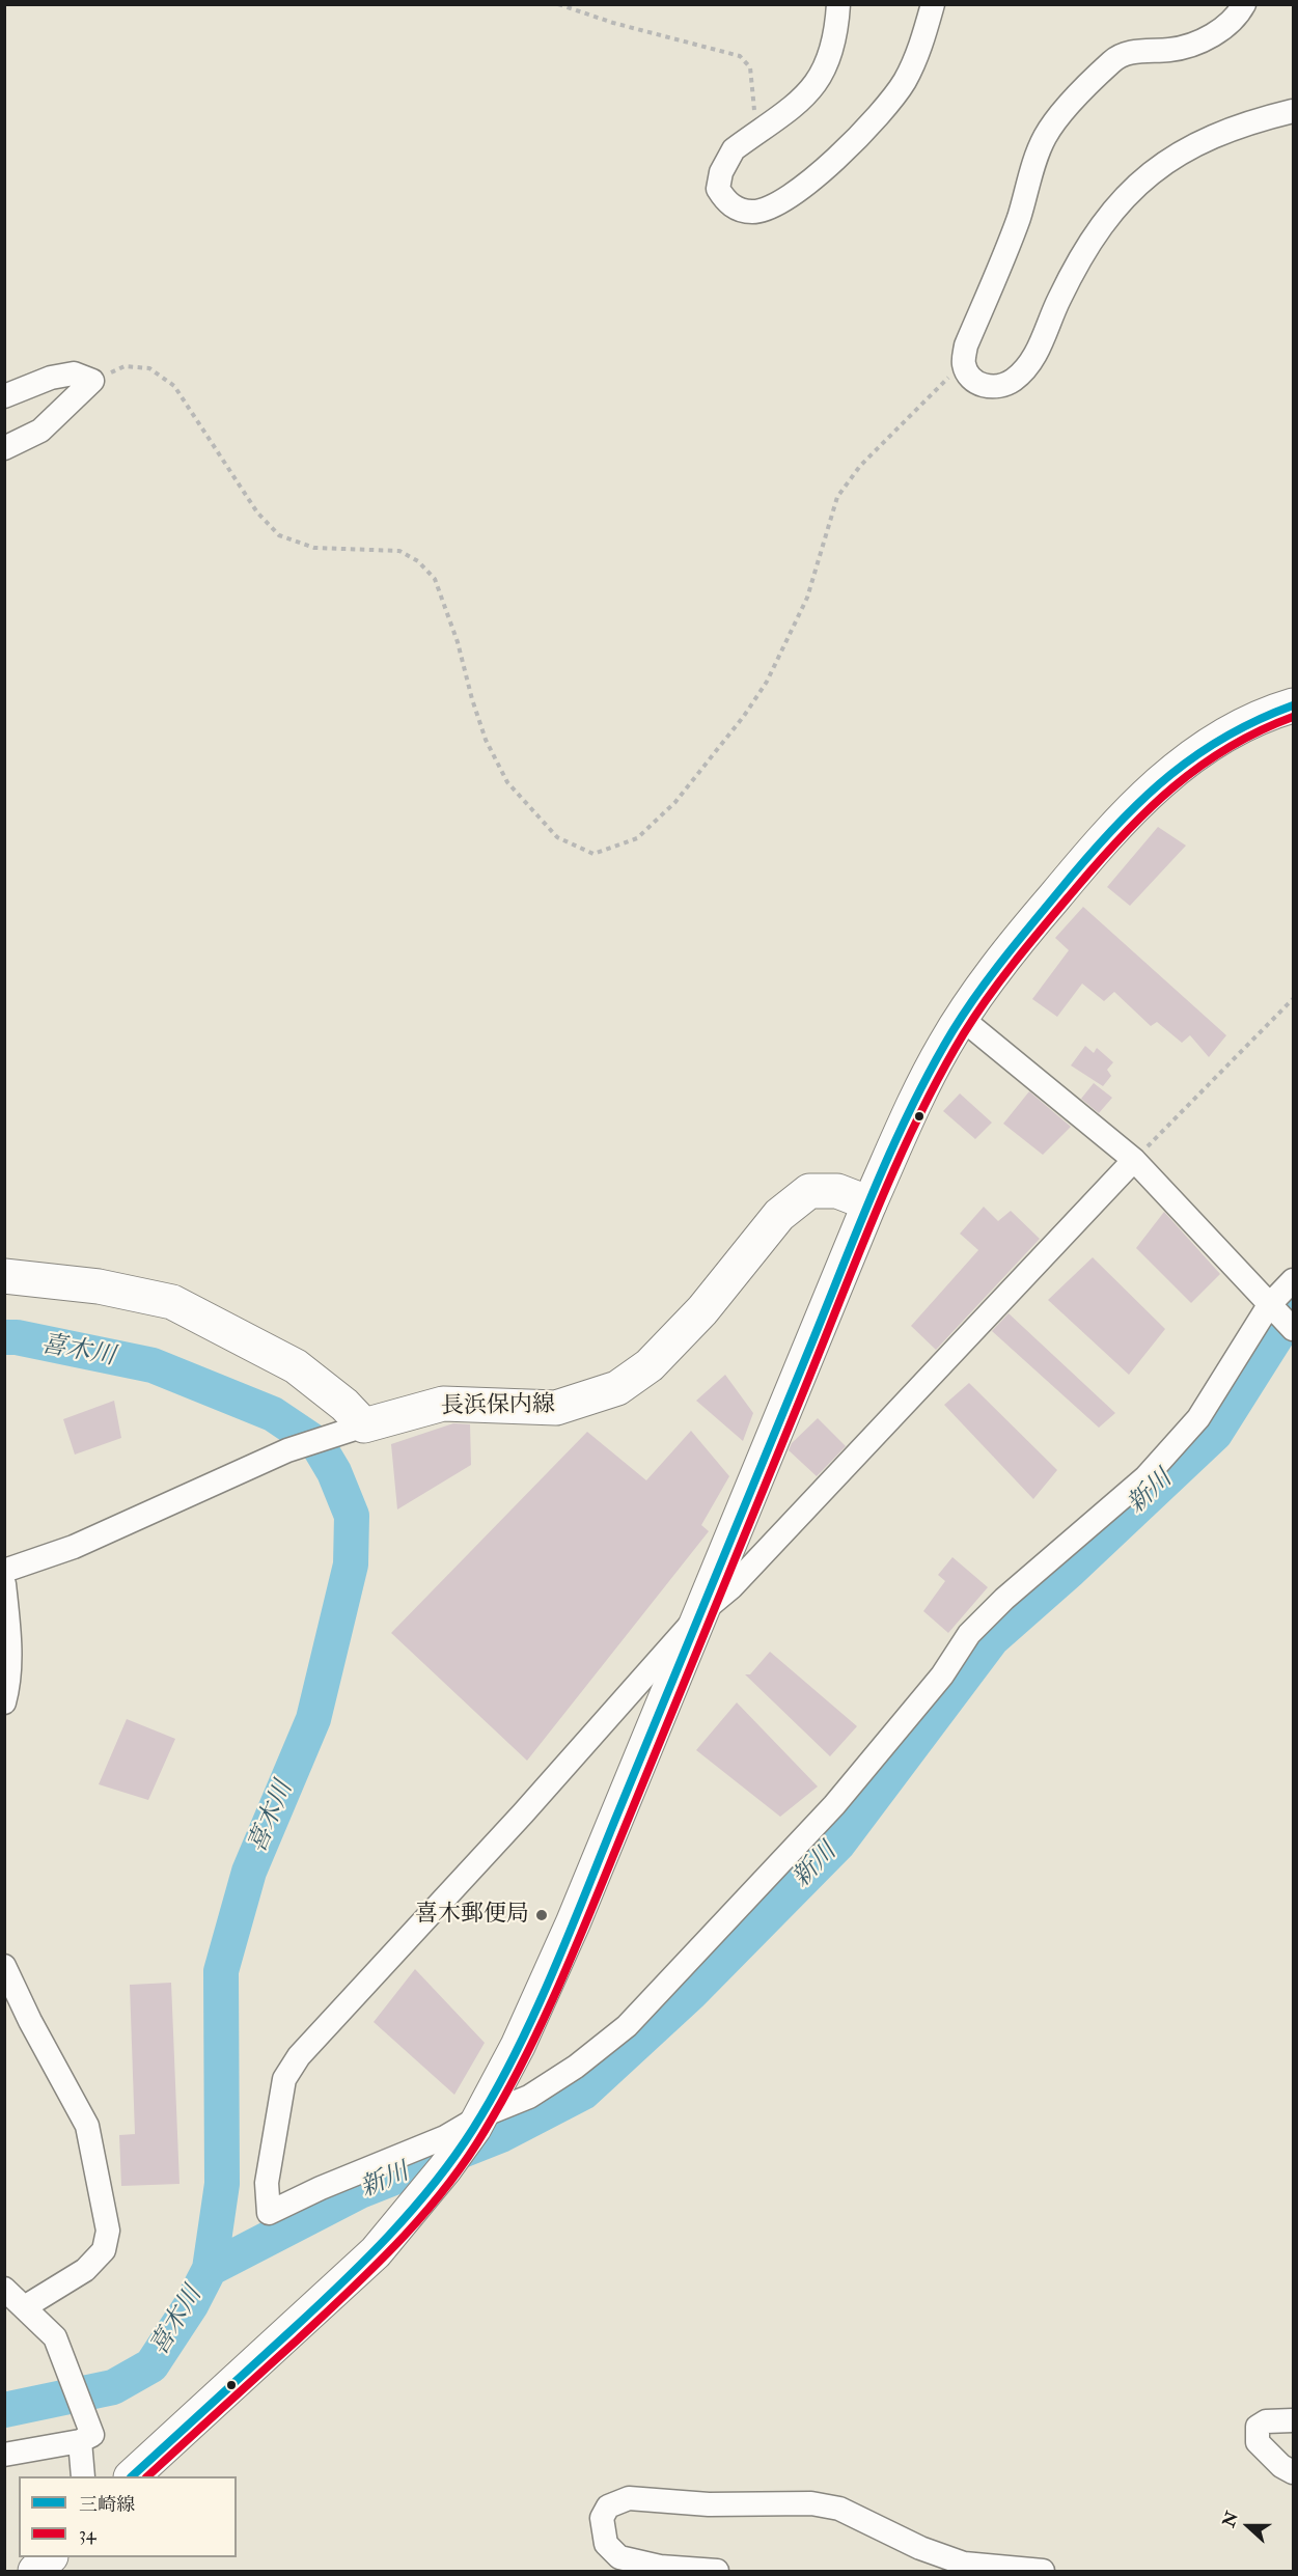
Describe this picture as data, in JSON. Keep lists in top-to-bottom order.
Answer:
{
  "streets": {
    "main road": ["長浜保内線"]
  },
  "water": ["喜木川", "新川"],
  "places": ["喜木郵便局"],
  "lines": ["transit line 三崎線", "transit line 34"],
  "legend": ["三崎線", "34"],
  "north": "left"
}
